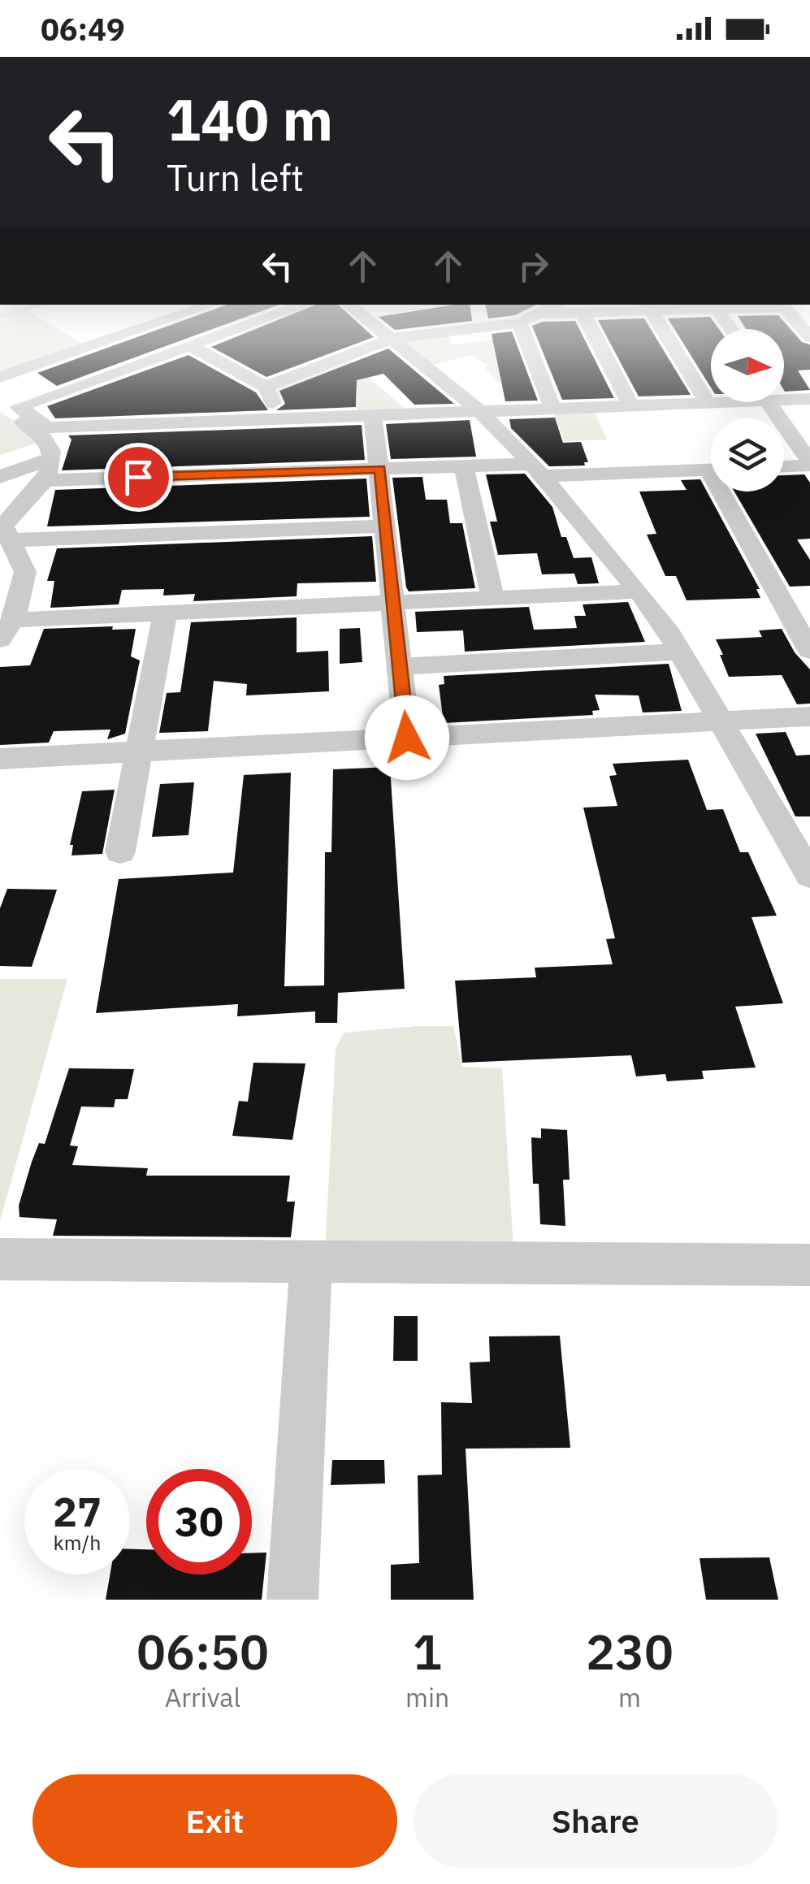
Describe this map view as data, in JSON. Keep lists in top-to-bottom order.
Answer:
{
  "north": "right",
  "page": {
    "status": "06:49",
    "turn": ["140 m", "Turn left"],
    "speed": "27 km/h",
    "limit": "30",
    "eta": [
      "06:50",
      "Arrival",
      "1",
      "min",
      "230",
      "m"
    ],
    "buttons": ["Exit", "Share"]
  }
}
